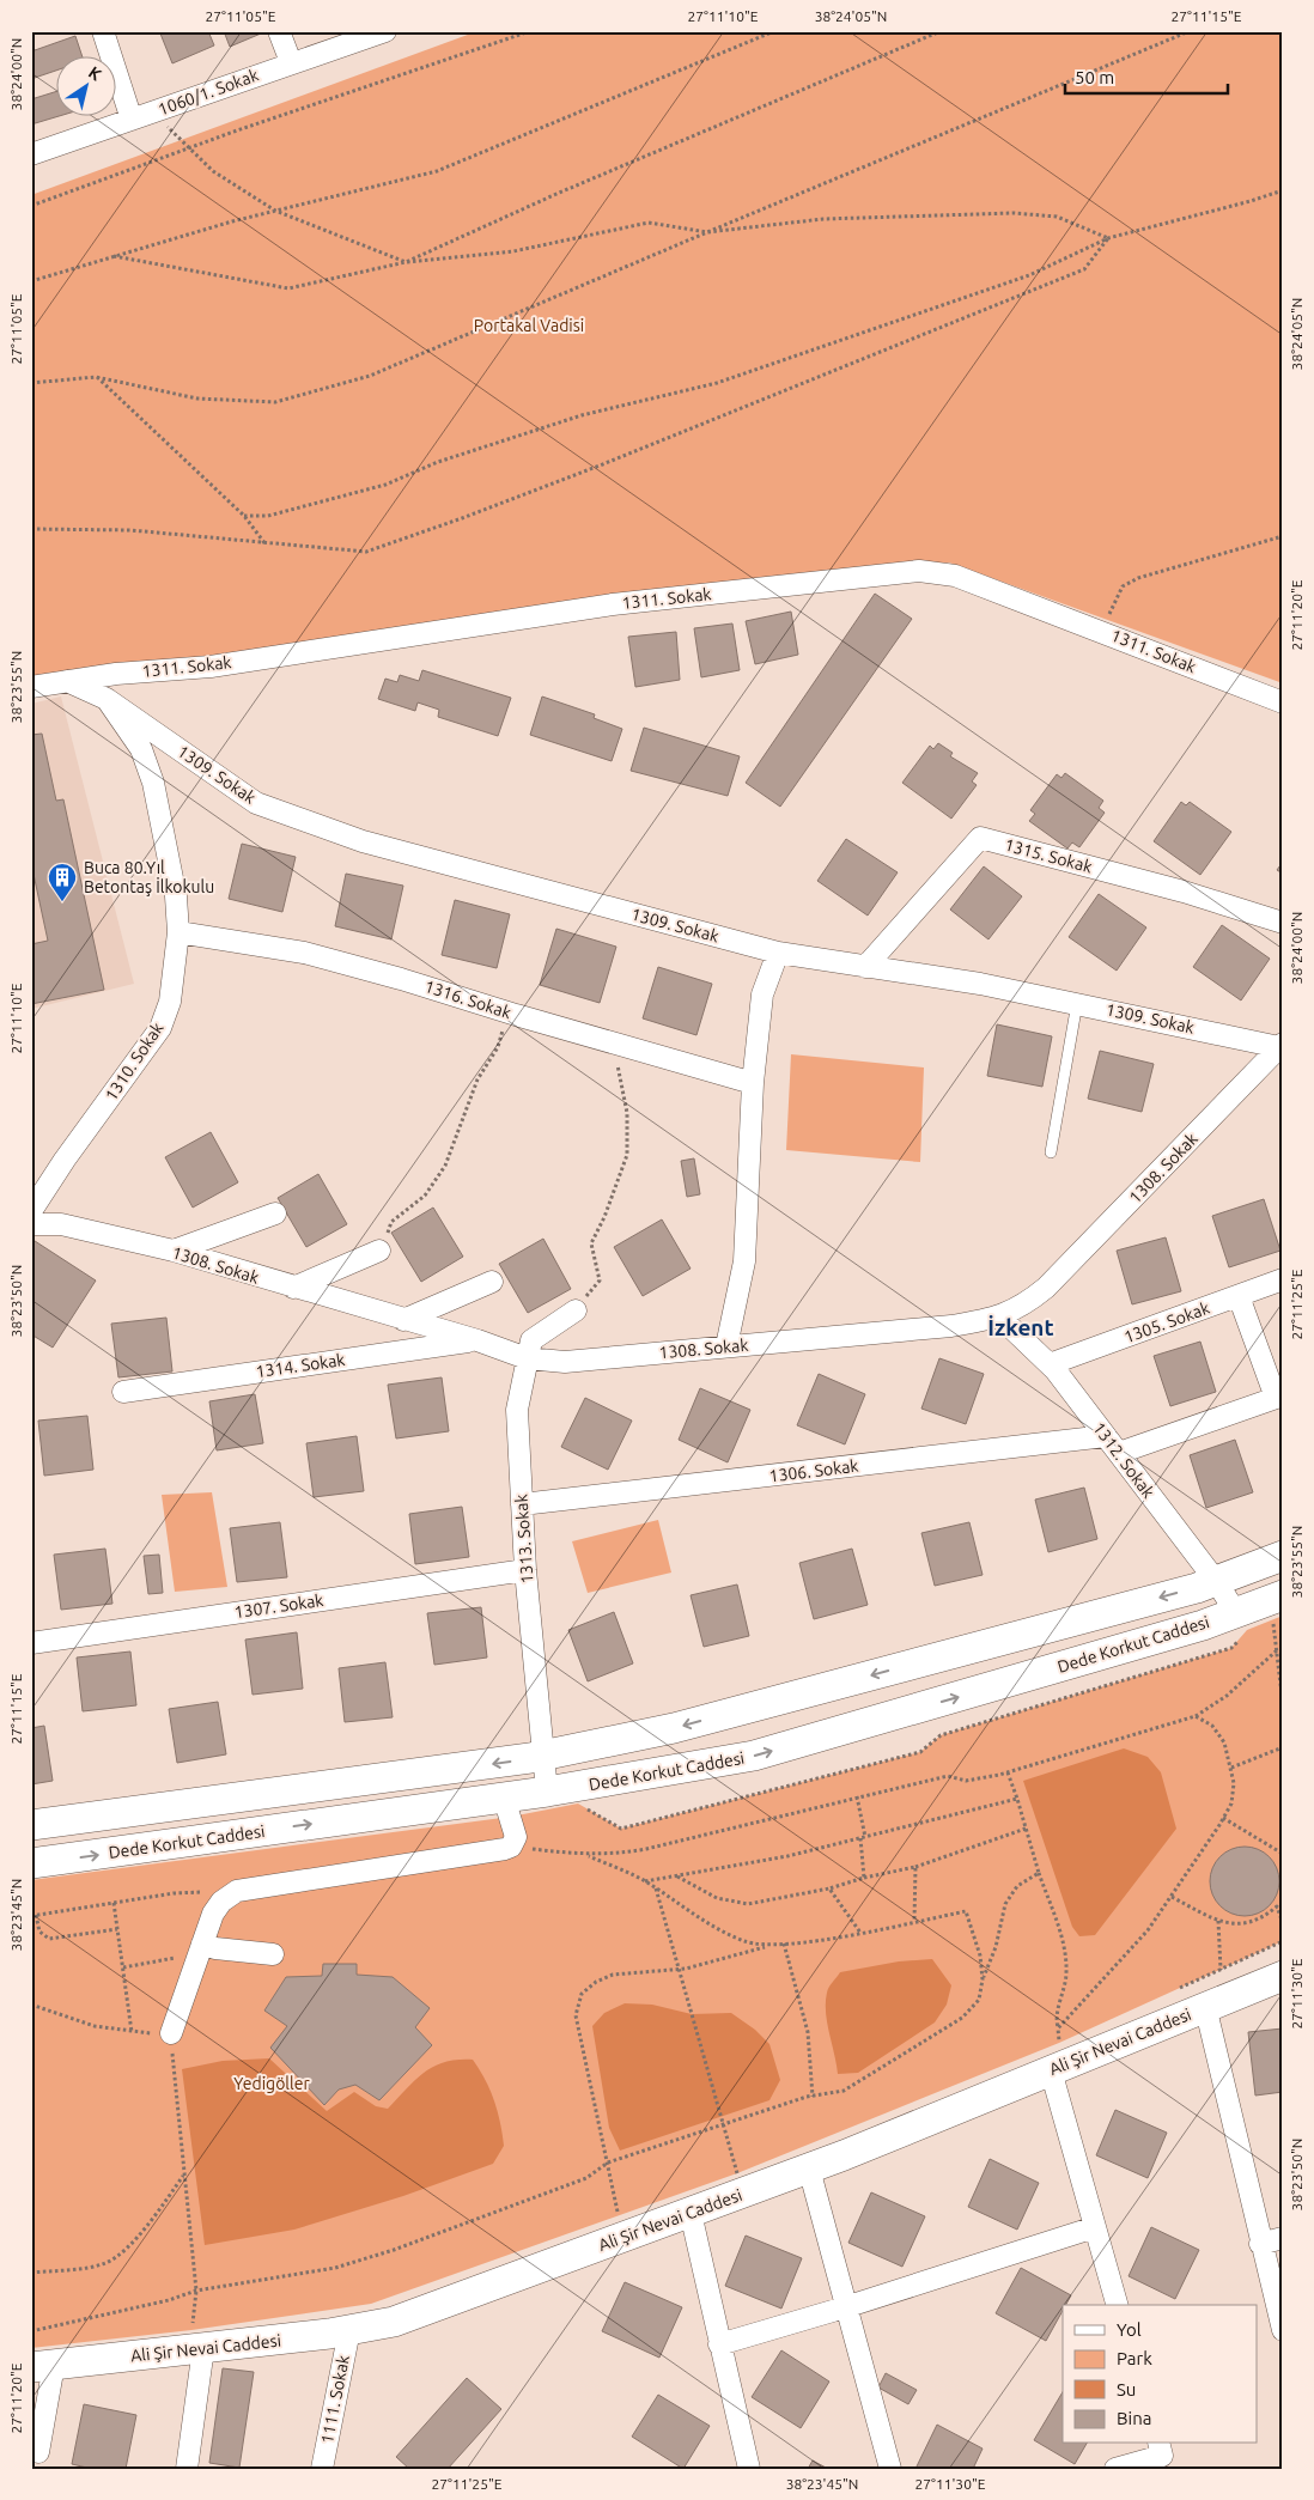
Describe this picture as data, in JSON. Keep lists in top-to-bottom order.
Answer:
{
  "streets": {
    "main road": ["Dede Korkut Caddesi", "Ali Şir Nevai Caddesi"],
    "street": [
      "1060/1. Sokak",
      "1311. Sokak",
      "1309. Sokak",
      "1315. Sokak",
      "1316. Sokak",
      "1310. Sokak",
      "1308. Sokak",
      "1305. Sokak",
      "1314. Sokak",
      "1312. Sokak",
      "1306. Sokak",
      "1313. Sokak",
      "1307. Sokak",
      "1111. Sokak"
    ]
  },
  "crossings": [
    ["1309. Sokak", "1315. Sokak"],
    ["1309. Sokak", "1310. Sokak"],
    ["1309. Sokak", "1308. Sokak"],
    ["1316. Sokak", "1310. Sokak"],
    ["1308. Sokak", "1314. Sokak"],
    ["1308. Sokak", "1312. Sokak"],
    ["1308. Sokak", "1313. Sokak"],
    ["1305. Sokak", "1312. Sokak"],
    ["1312. Sokak", "1306. Sokak"],
    ["1312. Sokak", "Dede Korkut Caddesi"],
    ["1306. Sokak", "1313. Sokak"],
    ["1313. Sokak", "1307. Sokak"],
    ["1313. Sokak", "Dede Korkut Caddesi"],
    ["Ali Şir Nevai Caddesi", "1111. Sokak"]
  ],
  "districts": ["İzkent"],
  "parks": ["Portakal Vadisi", "Yedigöller"],
  "places": {
    "building": ["Buca 80.Yıl Betontaş İlkokulu"]
  },
  "legend": [
    "Yol",
    "Park",
    "Su",
    "Bina"
  ],
  "scale_bar": "50 m",
  "north": "top right",
  "coordinates": [
    "27°11'05\"E",
    "27°11'10\"E",
    "38°24'05\"N",
    "27°11'15\"E",
    "38°24'00\"N",
    "27°11'20\"E",
    "38°23'55\"N",
    "38°23'50\"N",
    "27°11'25\"E",
    "38°23'45\"N",
    "27°11'30\"E"
  ]
}
